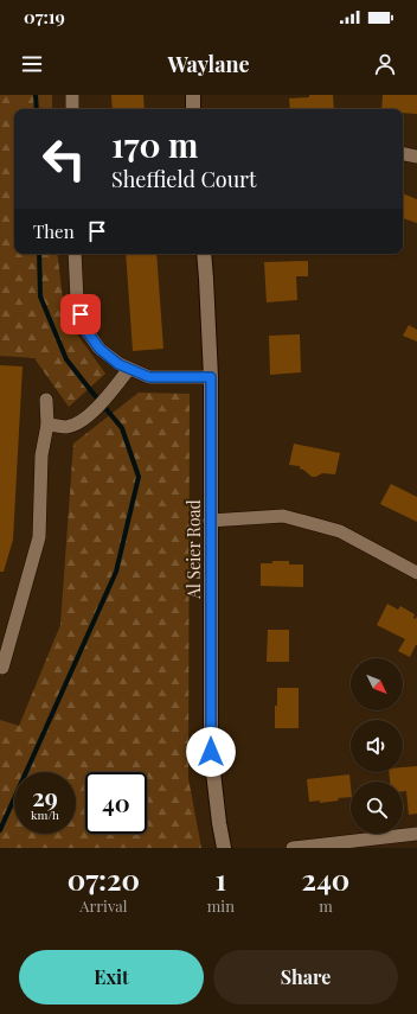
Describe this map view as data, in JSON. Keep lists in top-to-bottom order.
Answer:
{
  "streets": {
    "street": ["Al Seier Road"]
  },
  "north": "bottom right",
  "page": {
    "status": "07:19",
    "header": "Waylane",
    "turn": ["170 m", "Sheffield Court"],
    "then": "Then",
    "speed": "29 km/h",
    "limit": "40",
    "eta": [
      "07:20",
      "Arrival",
      "1",
      "min",
      "240",
      "m"
    ],
    "buttons": ["Exit", "Share"]
  }
}
